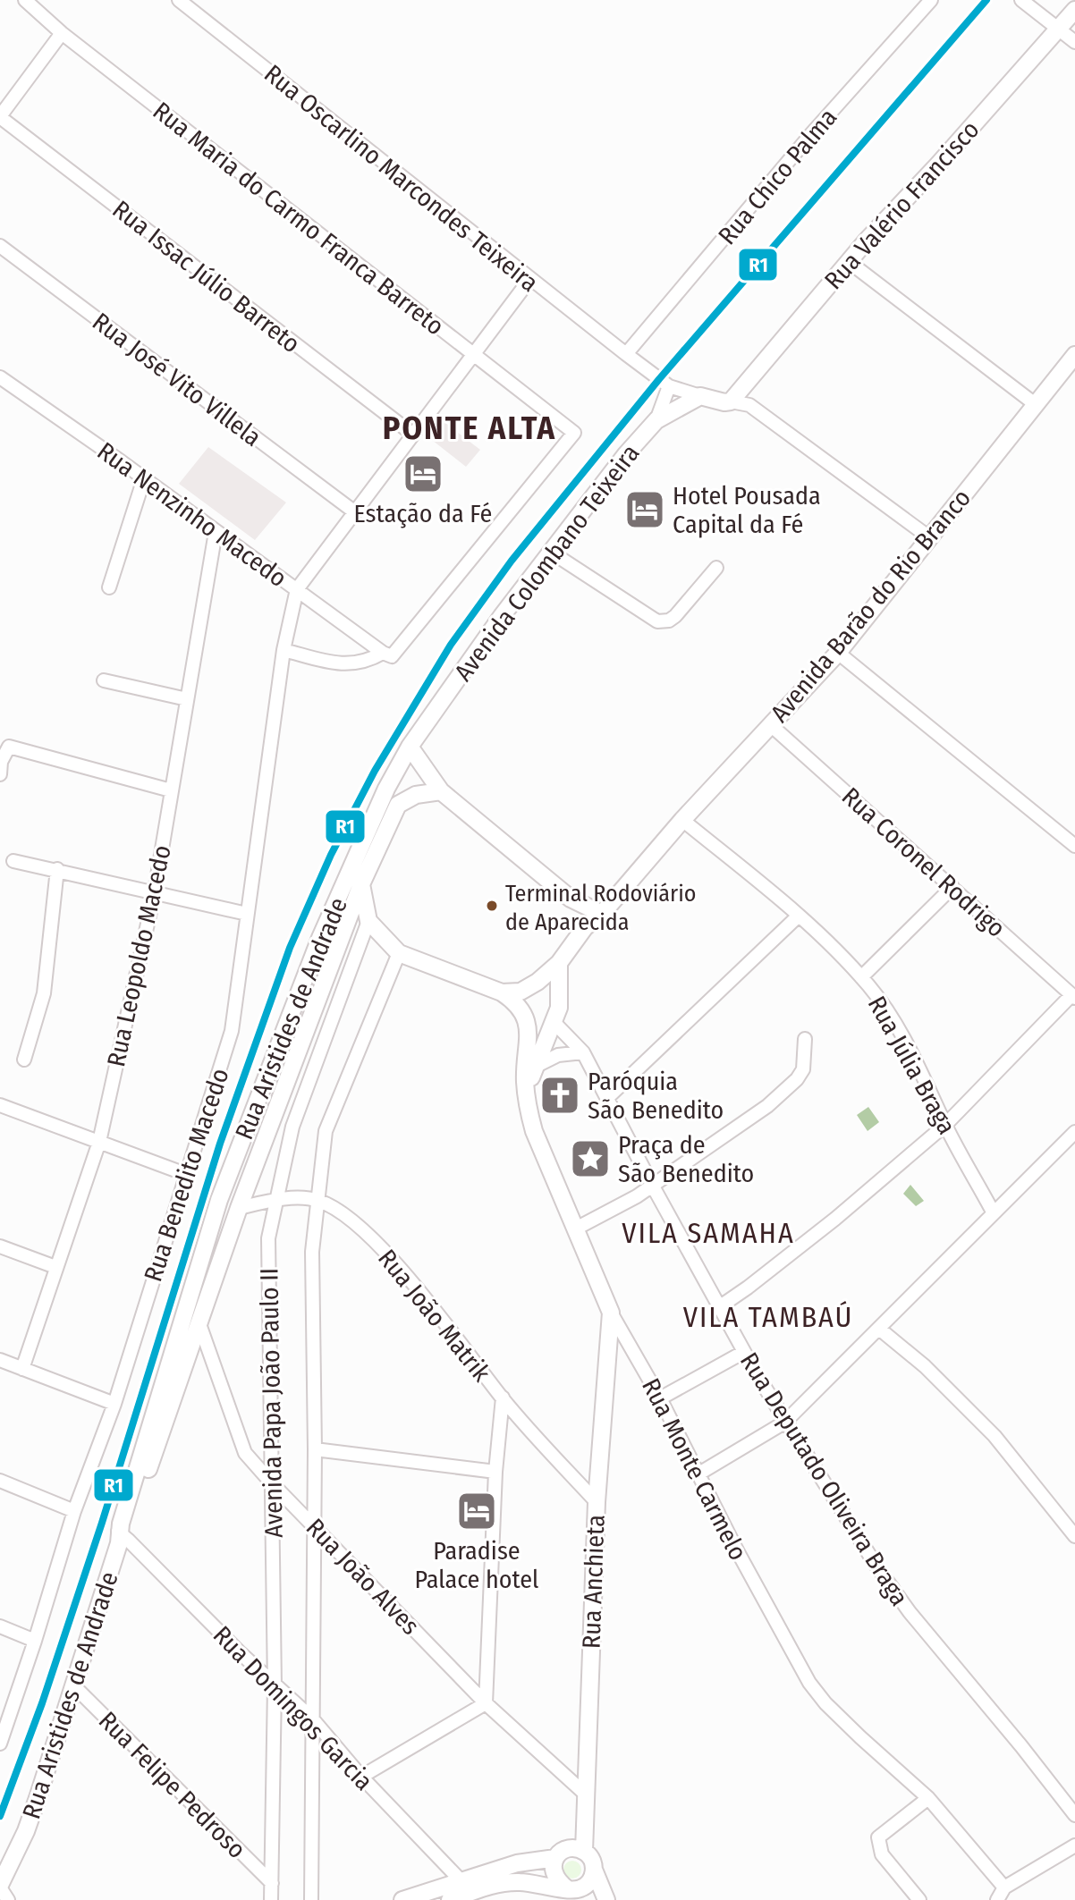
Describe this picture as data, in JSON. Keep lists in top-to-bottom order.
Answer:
{
  "streets": {
    "main road": [
      "Rua Valério Francisco",
      "Avenida Colombano Teixeira",
      "Avenida Barão do Rio Branco",
      "Rua Aristides de Andrade",
      "Rua Monte Carmelo",
      "Rua Anchieta"
    ],
    "street": [
      "Rua Chico Palma",
      "Rua Oscarlino Marcondes Teixeira",
      "Rua Maria do Carmo Franca Barreto",
      "Rua Issac Júlio Barreto",
      "Rua José Vito Villela",
      "Rua Nenzinho Macedo",
      "Rua Coronel Rodrigo",
      "Rua Leopoldo Macedo",
      "Rua Júlia Braga",
      "Rua Benedito Macedo",
      "Rua João Matrik",
      "Avenida Papa João Paulo II",
      "Rua Deputado Oliveira Braga",
      "Rua João Alves",
      "Rua Domingos Garcia",
      "Rua Felipe Pedroso"
    ]
  },
  "crossings": [
    ["Rua Chico Palma", "Rua Oscarlino Marcondes Teixeira"],
    ["Rua Oscarlino Marcondes Teixeira", "Avenida Colombano Teixeira"],
    ["Rua Maria do Carmo Franca Barreto", "Rua Nenzinho Macedo"],
    ["Rua Nenzinho Macedo", "Rua Leopoldo Macedo"],
    ["Rua Nenzinho Macedo", "Rua Benedito Macedo"],
    ["Avenida Colombano Teixeira", "Rua Aristides de Andrade"],
    ["Avenida Barão do Rio Branco", "Rua Coronel Rodrigo"],
    ["Avenida Barão do Rio Branco", "Rua Júlia Braga"],
    ["Rua Aristides de Andrade", "Rua João Matrik"],
    ["Rua Aristides de Andrade", "Avenida Papa João Paulo II"],
    ["Rua Aristides de Andrade", "Rua Monte Carmelo"],
    ["Rua Aristides de Andrade", "Rua João Alves"],
    ["Rua Aristides de Andrade", "Rua Domingos Garcia"],
    ["Rua Aristides de Andrade", "Rua Felipe Pedroso"],
    ["Rua João Matrik", "Avenida Papa João Paulo II"],
    ["Rua João Matrik", "Rua Anchieta"],
    ["Avenida Papa João Paulo II", "Rua Monte Carmelo"],
    ["Avenida Papa João Paulo II", "Rua João Alves"],
    ["Avenida Papa João Paulo II", "Rua Domingos Garcia"],
    ["Avenida Papa João Paulo II", "Rua Felipe Pedroso"],
    ["Rua Monte Carmelo", "Rua Anchieta"],
    ["Rua João Alves", "Rua Anchieta"]
  ],
  "districts": ["PONTE ALTA", "VILA SAMAHA", "VILA TAMBAÚ"],
  "places": {
    "hotel": ["Estação da Fé", "Hotel Pousada Capital da Fé", "Paradise Palace hotel"],
    "other": ["Terminal Rodoviário de Aparecida"],
    "church": ["Paróquia São Benedito"],
    "place": ["Praça de São Benedito"]
  },
  "lines": ["transit line R1"]
}
